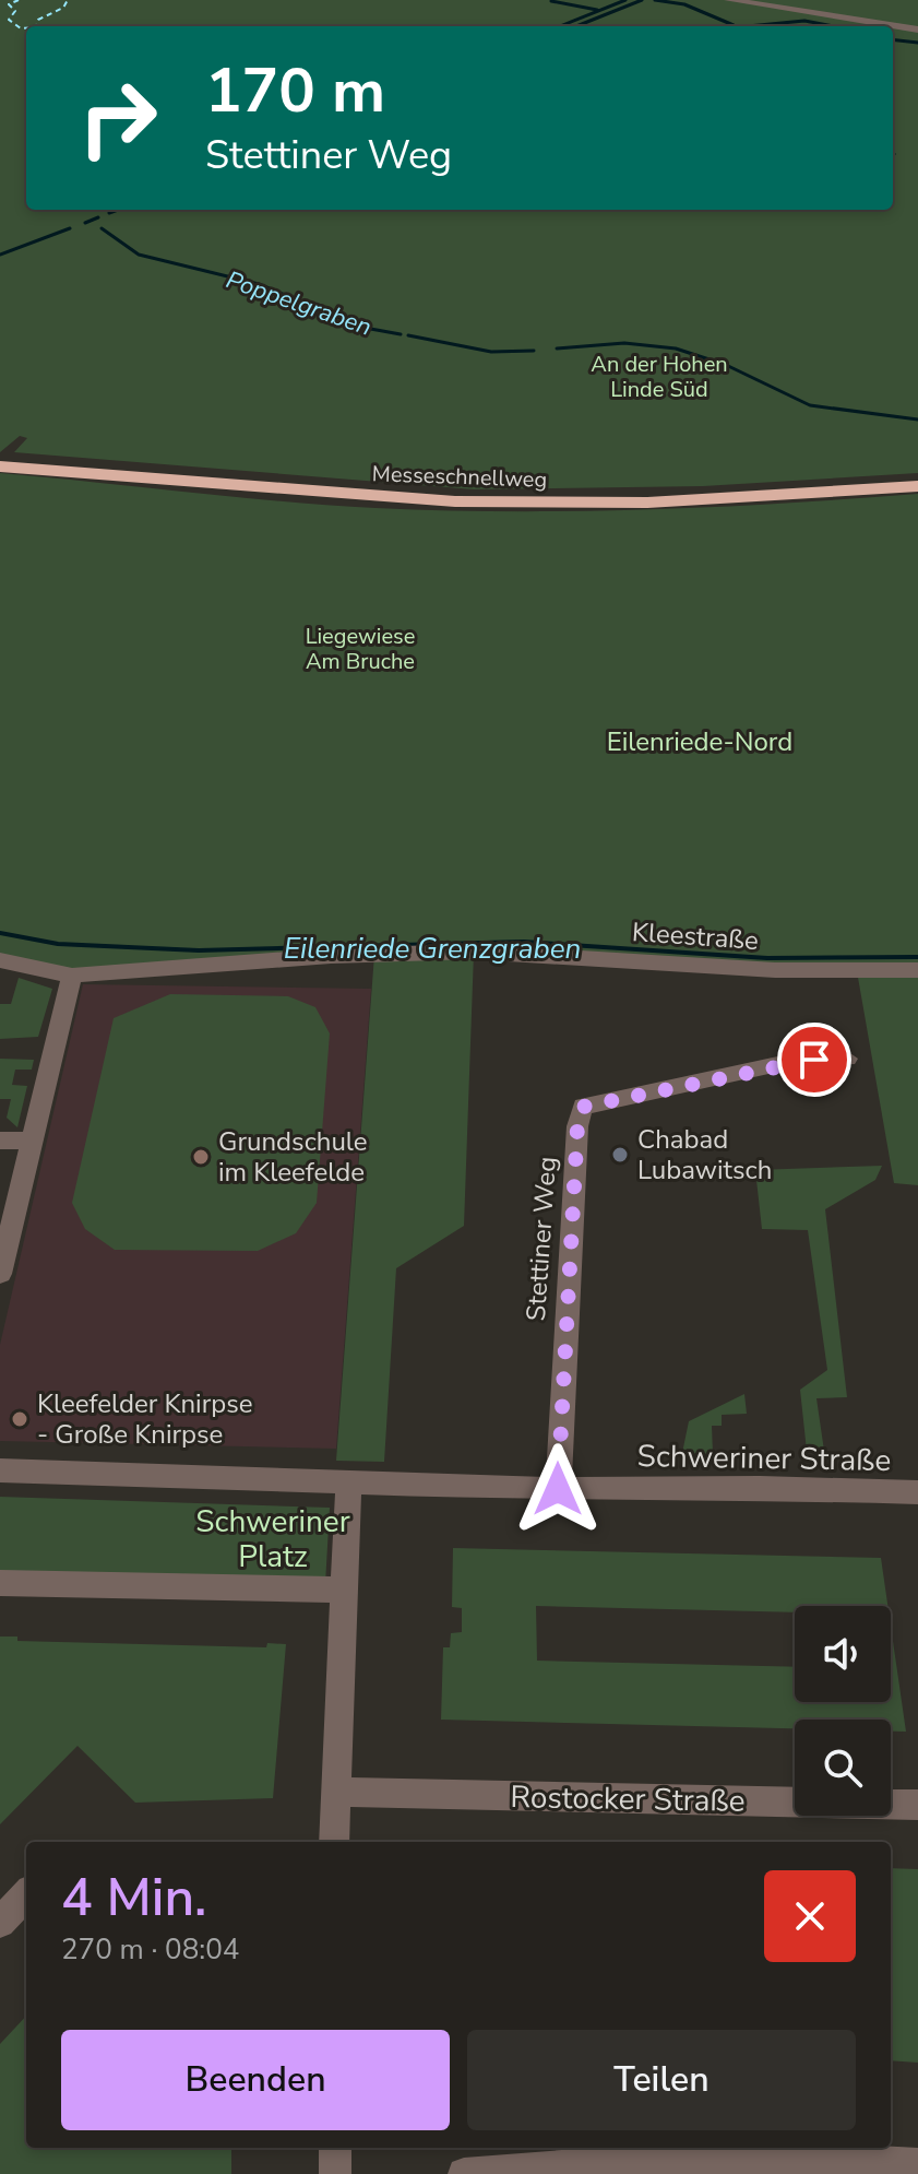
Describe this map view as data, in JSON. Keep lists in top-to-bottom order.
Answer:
{
  "streets": {
    "highway": ["Messeschnellweg"],
    "street": [
      "Kleestraße",
      "Stettiner Weg",
      "Schweriner Straße",
      "Rostocker Straße"
    ]
  },
  "crossings": [
    ["Stettiner Weg", "Schweriner Straße"]
  ],
  "water": ["Poppelgraben", "Eilenriede Grenzgraben"],
  "parks": [
    "An der Hohen Linde Süd",
    "Liegewiese Am Bruche",
    "Eilenriede-Nord",
    "Schweriner Platz"
  ],
  "places": ["Chabad Lubawitsch", "Grundschule im Kleefelde", "Kleefelder Knirpse - Große Knirpse"],
  "page": {
    "turn": ["170 m", "Stettiner Weg"],
    "heading": ["4 Min.", "270 m · 08:04"],
    "buttons": ["Beenden", "Teilen"]
  }
}
